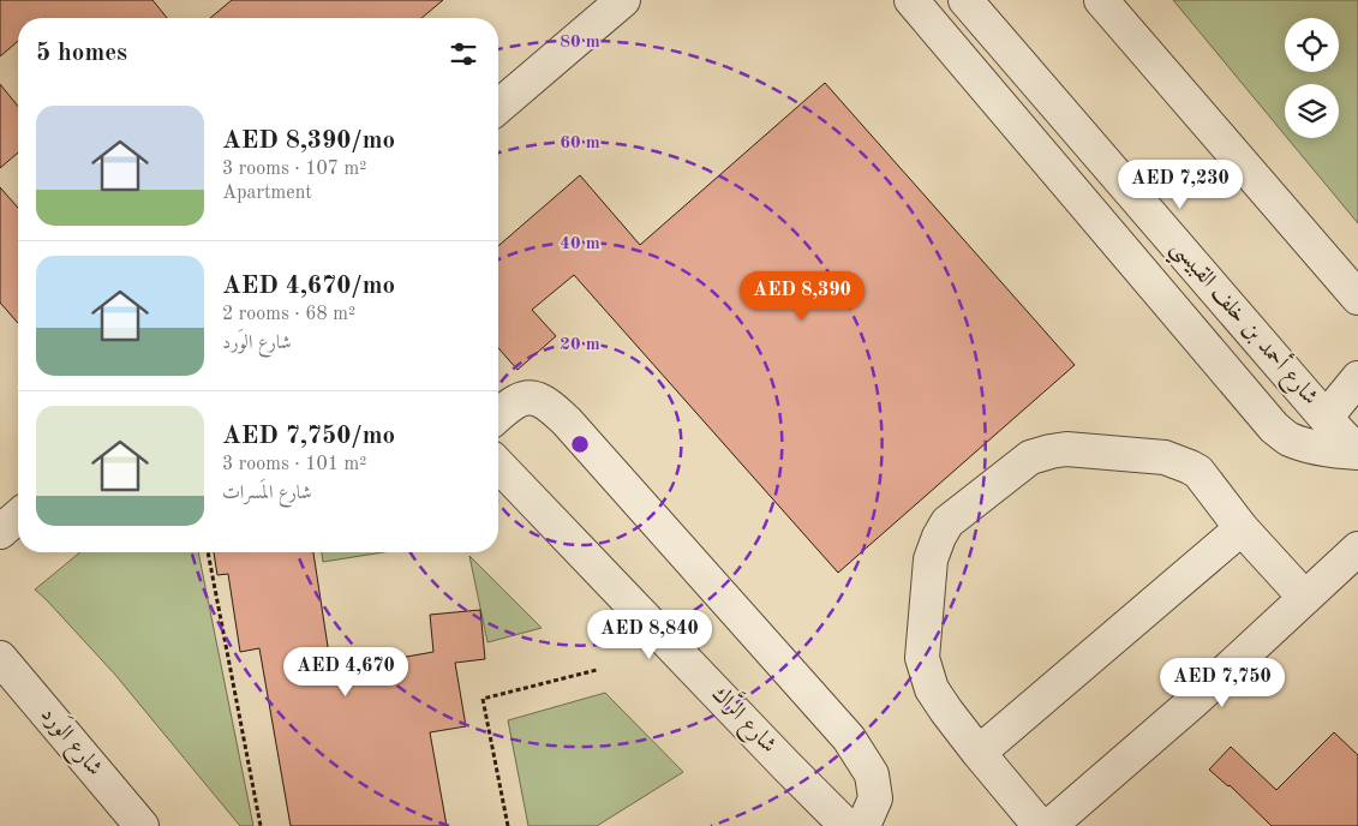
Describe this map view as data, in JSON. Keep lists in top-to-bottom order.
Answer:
{
  "streets": {
    "street": ["شارع أحمد بن خلف القبيسي", "شارع الرَّاك", "شارع الوَرد"]
  },
  "page": {
    "heading": "5 homes",
    "list": [
      {
        "name": "AED 8,390/mo",
        "note": "3 rooms · 107 m² · Apartment"
      },
      {
        "name": "AED 4,670/mo",
        "note": "2 rooms · 68 m² · شارع الوَرد"
      },
      {
        "name": "AED 7,750/mo",
        "note": "3 rooms · 101 m² · شارع المَسرات"
      }
    ],
    "price": [
      "AED 7,230",
      "AED 8,390",
      "AED 8,840",
      "AED 4,670",
      "AED 7,750"
    ]
  },
  "rings": [
    "80 m",
    "60 m",
    "40 m",
    "20 m"
  ]
}
